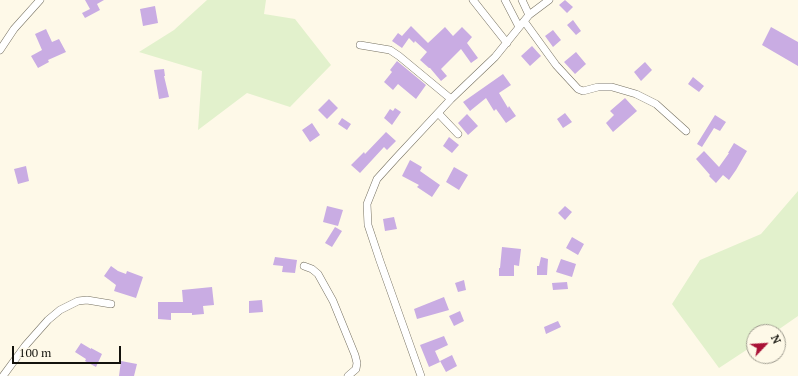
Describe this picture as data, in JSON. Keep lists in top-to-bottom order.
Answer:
{
  "scale_bar": "100 m",
  "north": "top right"
}
